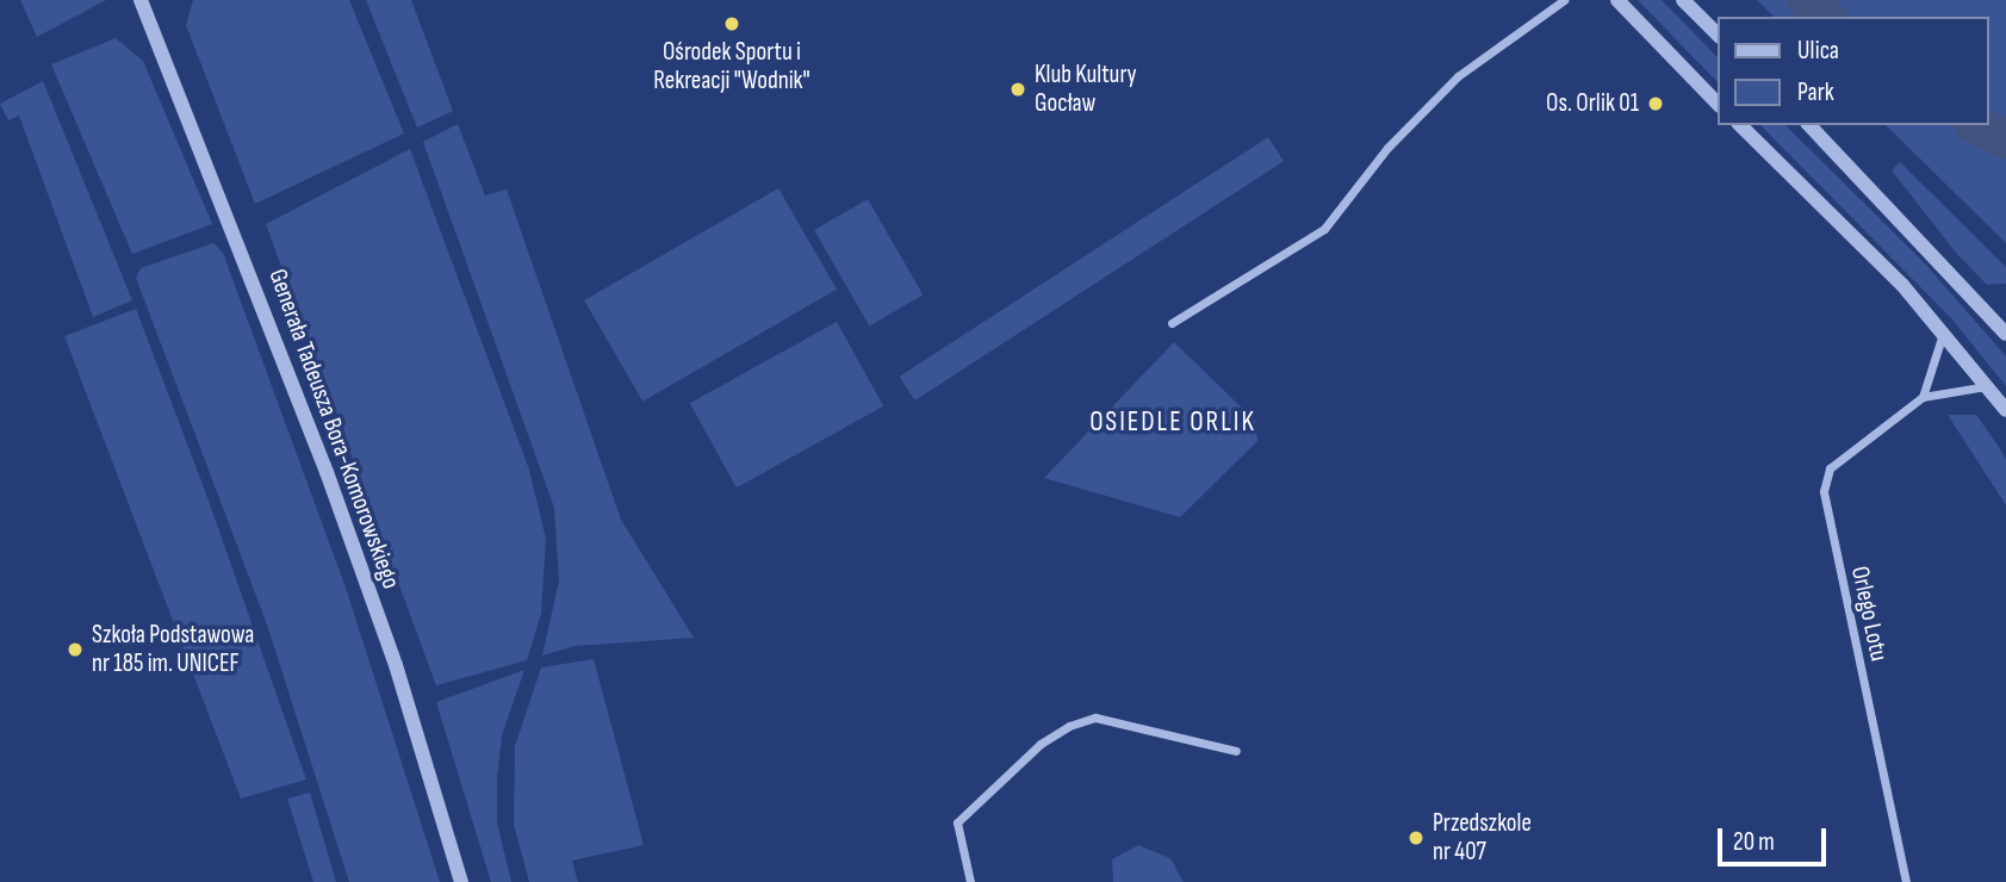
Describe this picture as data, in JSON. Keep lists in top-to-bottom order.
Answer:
{
  "streets": {
    "street": ["Generała Tadeusza Bora-Komorowskiego", "Orlego Lotu"]
  },
  "districts": ["OSIEDLE ORLIK"],
  "places": [
    "Ośrodek Sportu i Rekreacji \"Wodnik\"",
    "Klub Kultury Gocław",
    "Os. Orlik 01",
    "Szkoła Podstawowa nr 185 im. UNICEF",
    "Przedszkole nr 407"
  ],
  "legend": ["Ulica", "Park"],
  "scale_bar": "20 m"
}
